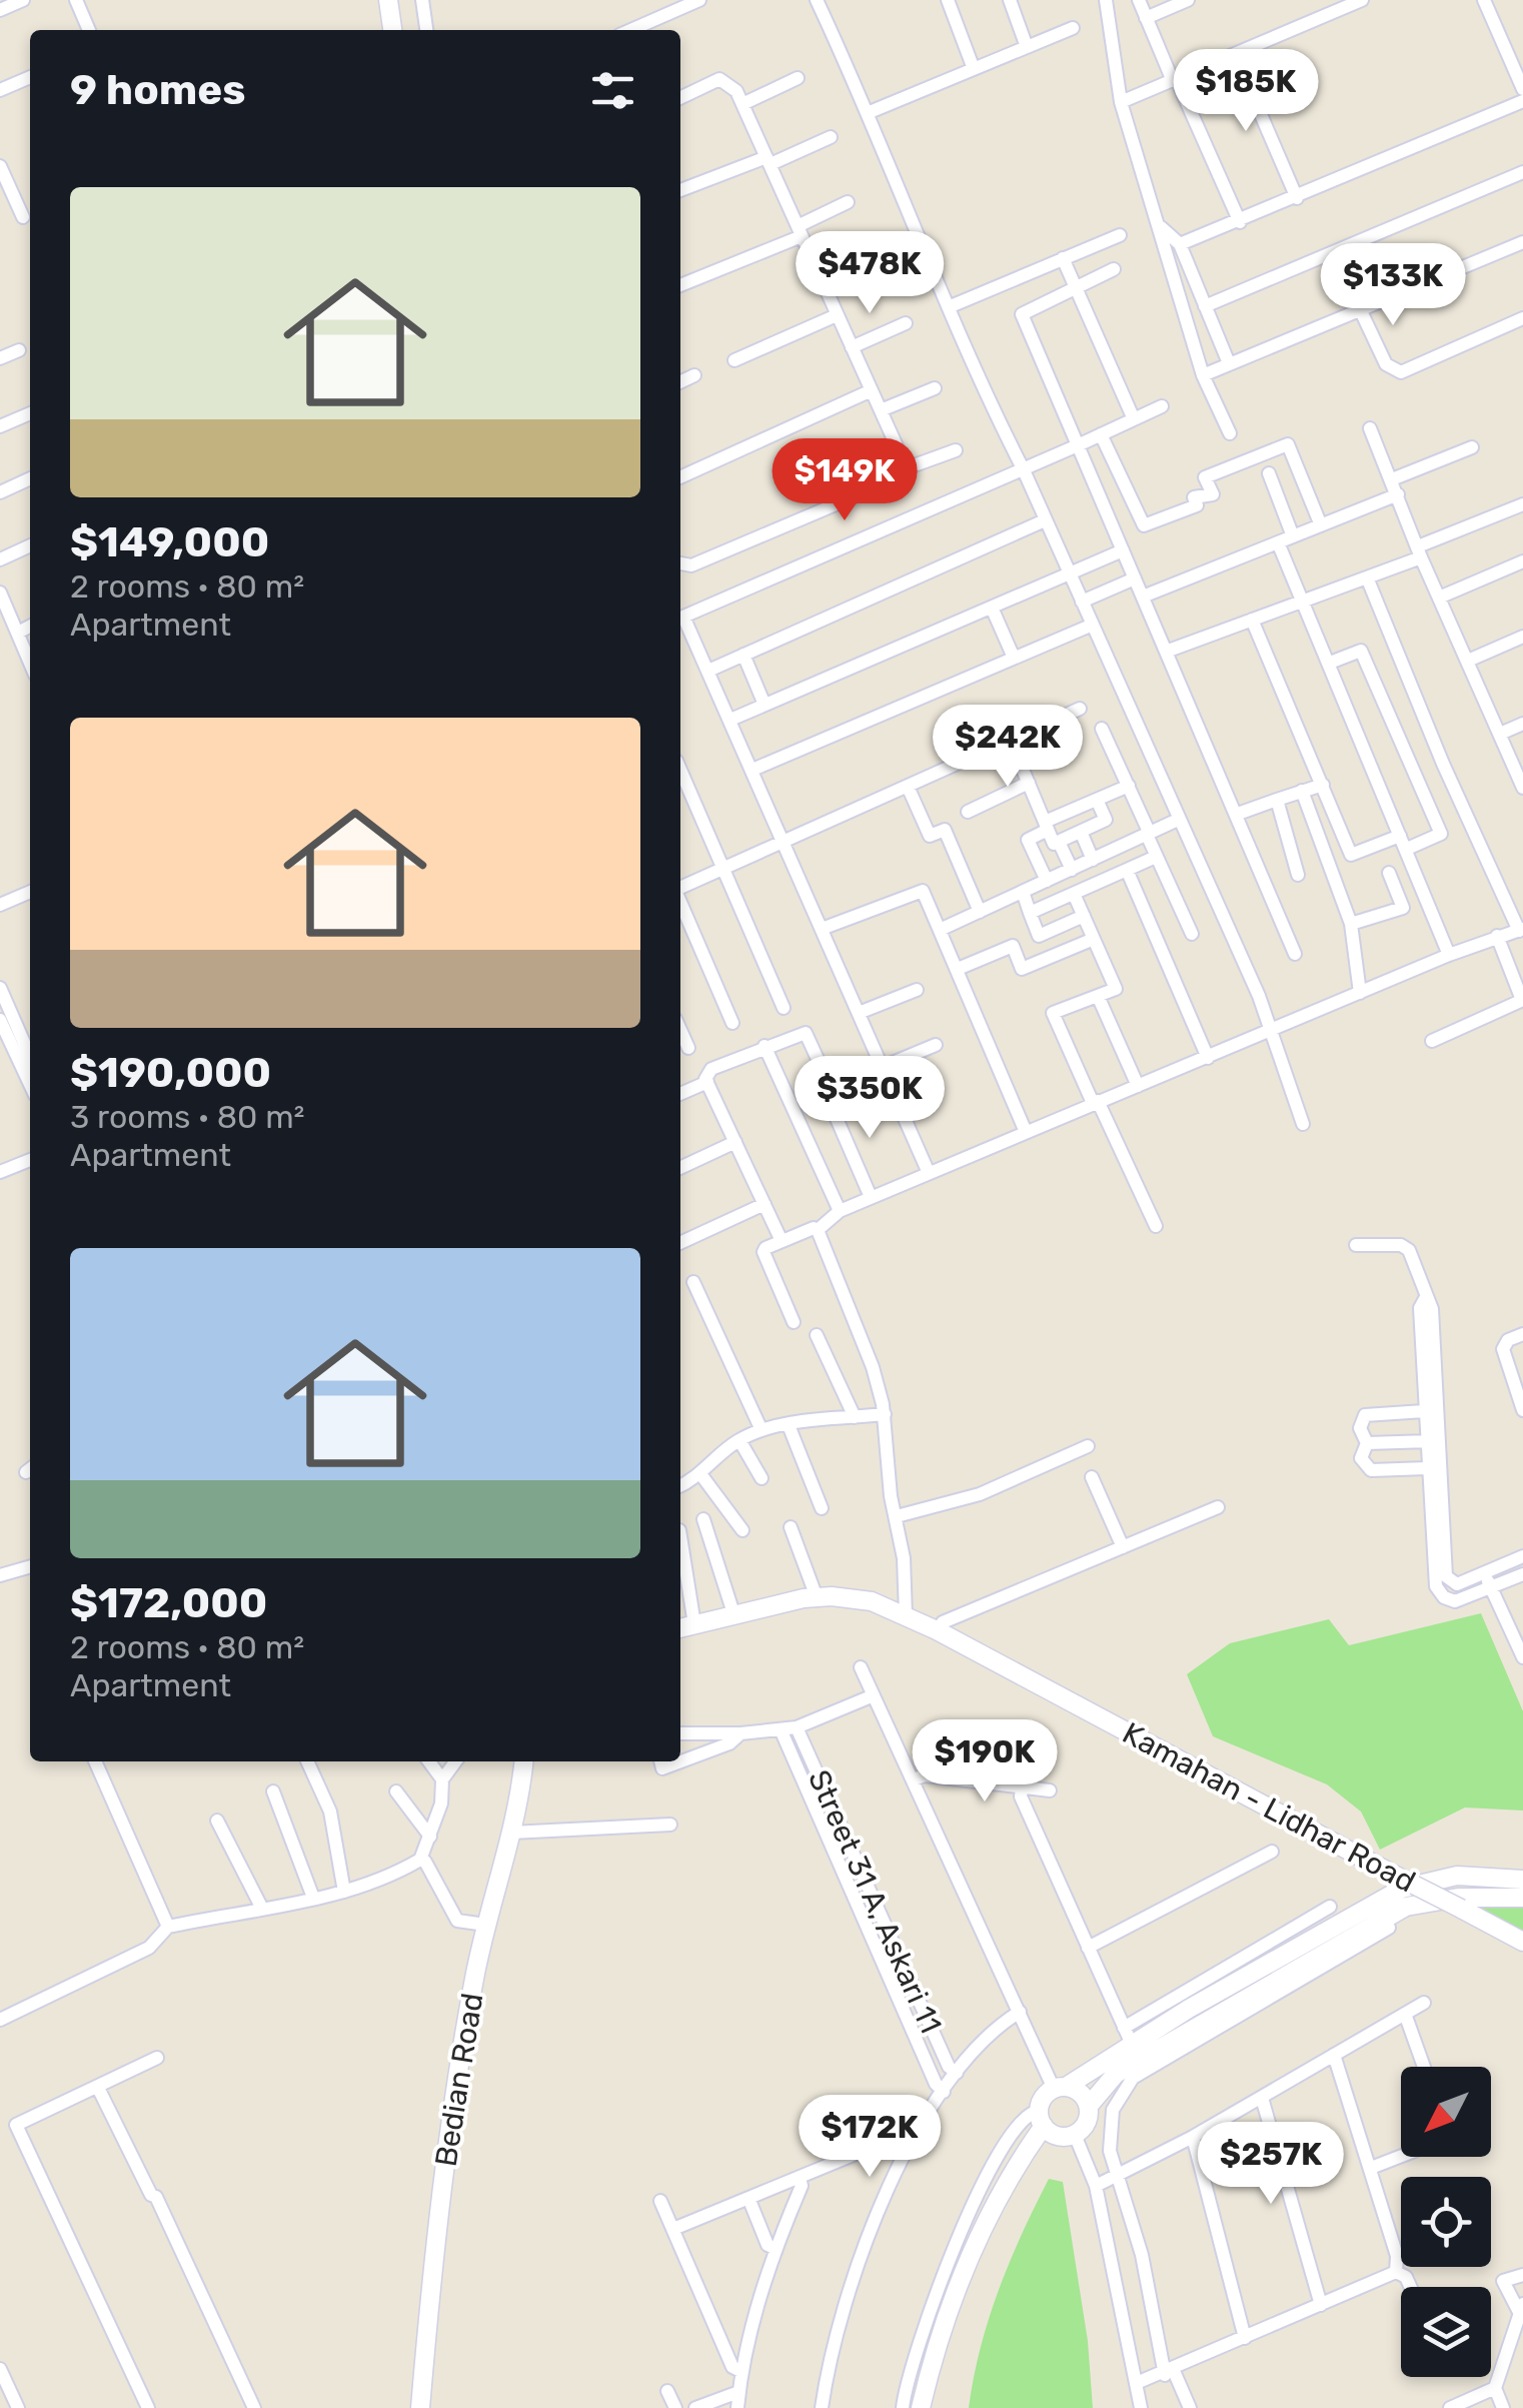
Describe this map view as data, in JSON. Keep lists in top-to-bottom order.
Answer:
{
  "streets": {
    "street": ["Kamahan - Lidhar Road", "Street 31 A, Askari 11", "Bedian Road"]
  },
  "north": "bottom left",
  "page": {
    "heading": "9 homes",
    "price": [
      "$185K",
      "$478K",
      "$133K",
      "$149K",
      "$242K",
      "$350K",
      "$190K",
      "$172K",
      "$257K"
    ],
    "list": [
      {
        "name": "$149,000",
        "note": "2 rooms · 80 m² · Apartment"
      },
      {
        "name": "$190,000",
        "note": "3 rooms · 80 m² · Apartment"
      },
      {
        "name": "$172,000",
        "note": "2 rooms · 80 m² · Apartment"
      }
    ]
  }
}
